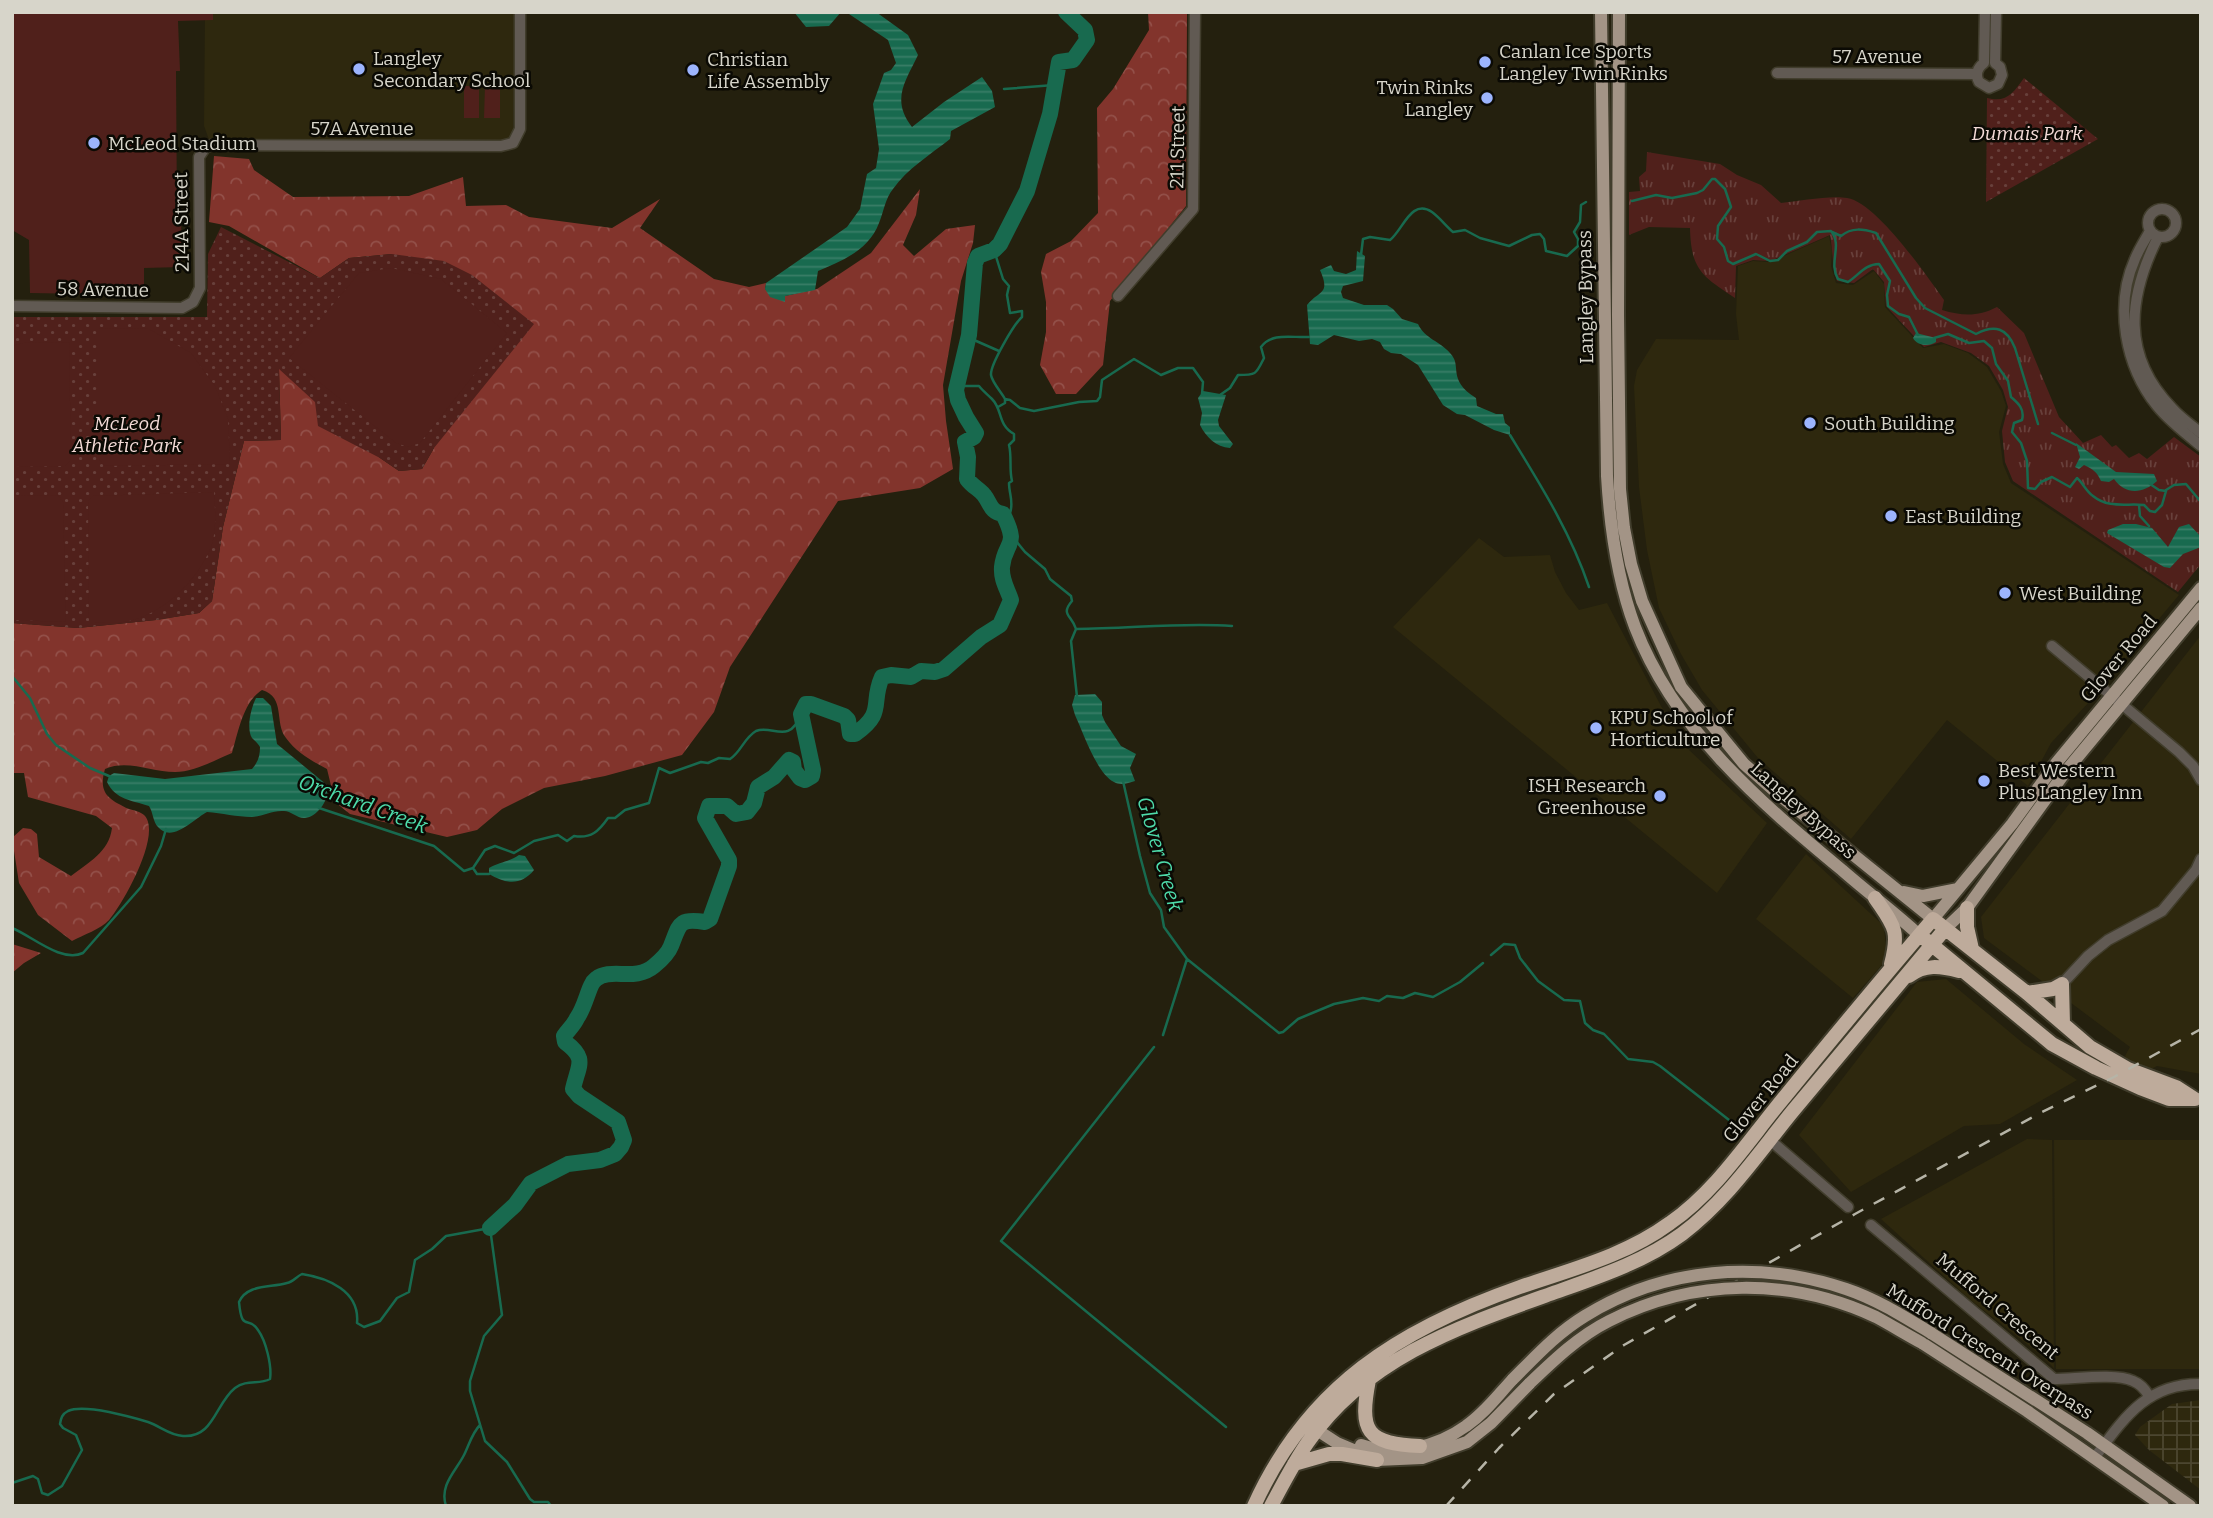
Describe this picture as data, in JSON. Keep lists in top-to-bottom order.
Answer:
{
  "streets": {
    "highway": ["Langley Bypass", "Glover Road"],
    "main road": ["Mufford Crescent Overpass"],
    "street": [
      "57 Avenue",
      "57A Avenue",
      "211 Street",
      "214A Street",
      "58 Avenue",
      "Mufford Crescent"
    ]
  },
  "crossings": [
    ["57A Avenue", "214A Street"],
    ["214A Street", "58 Avenue"],
    ["Langley Bypass", "Glover Road"],
    ["Glover Road", "Mufford Crescent Overpass"]
  ],
  "water": ["Orchard Creek", "Glover Creek"],
  "parks": ["Dumais Park", "McLeod Athletic Park"],
  "places": [
    "Canlan Ice Sports Langley Twin Rinks",
    "Langley Secondary School",
    "Christian Life Assembly",
    "Twin Rinks Langley",
    "McLeod Stadium",
    "South Building",
    "East Building",
    "West Building",
    "KPU School of Horticulture",
    "Best Western Plus Langley Inn",
    "ISH Research Greenhouse"
  ]
}
